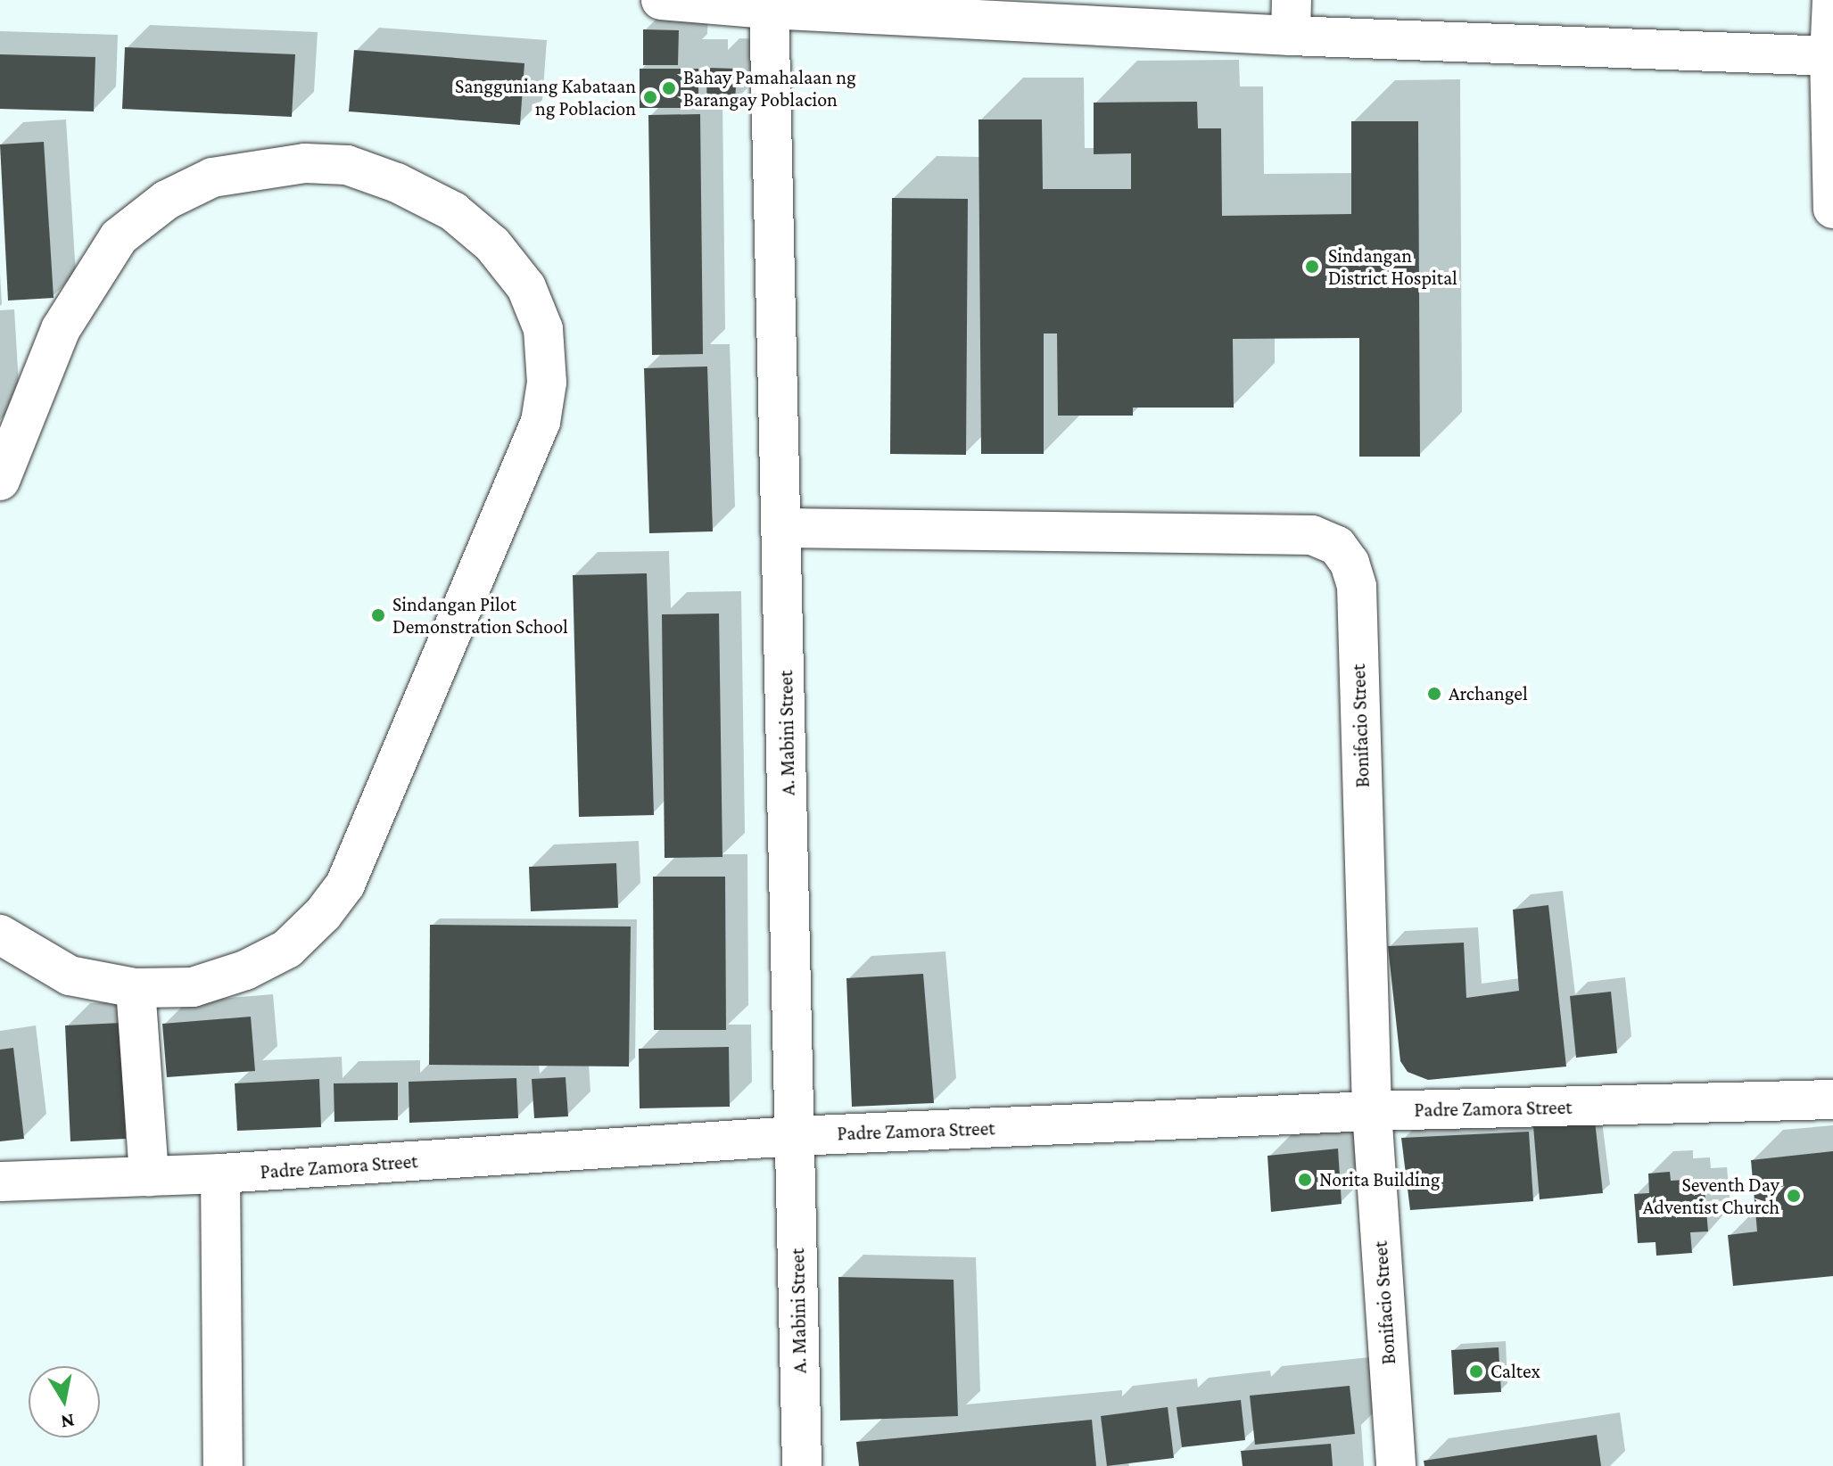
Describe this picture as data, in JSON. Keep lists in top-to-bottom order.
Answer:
{
  "streets": {
    "street": ["Bonifacio Street", "A. Mabini Street", "Padre Zamora Street"]
  },
  "crossings": [
    ["Bonifacio Street", "A. Mabini Street"],
    ["Bonifacio Street", "Padre Zamora Street"],
    ["A. Mabini Street", "Padre Zamora Street"]
  ],
  "places": [
    "Bahay Pamahalaan ng Barangay Poblacion",
    "Sangguniang Kabataan ng Poblacion",
    "Sindangan District Hospital",
    "Sindangan Pilot Demonstration School",
    "Archangel",
    "Norita Building",
    "Seventh Day Adventist Church",
    "Caltex"
  ],
  "north": "bottom"
}
